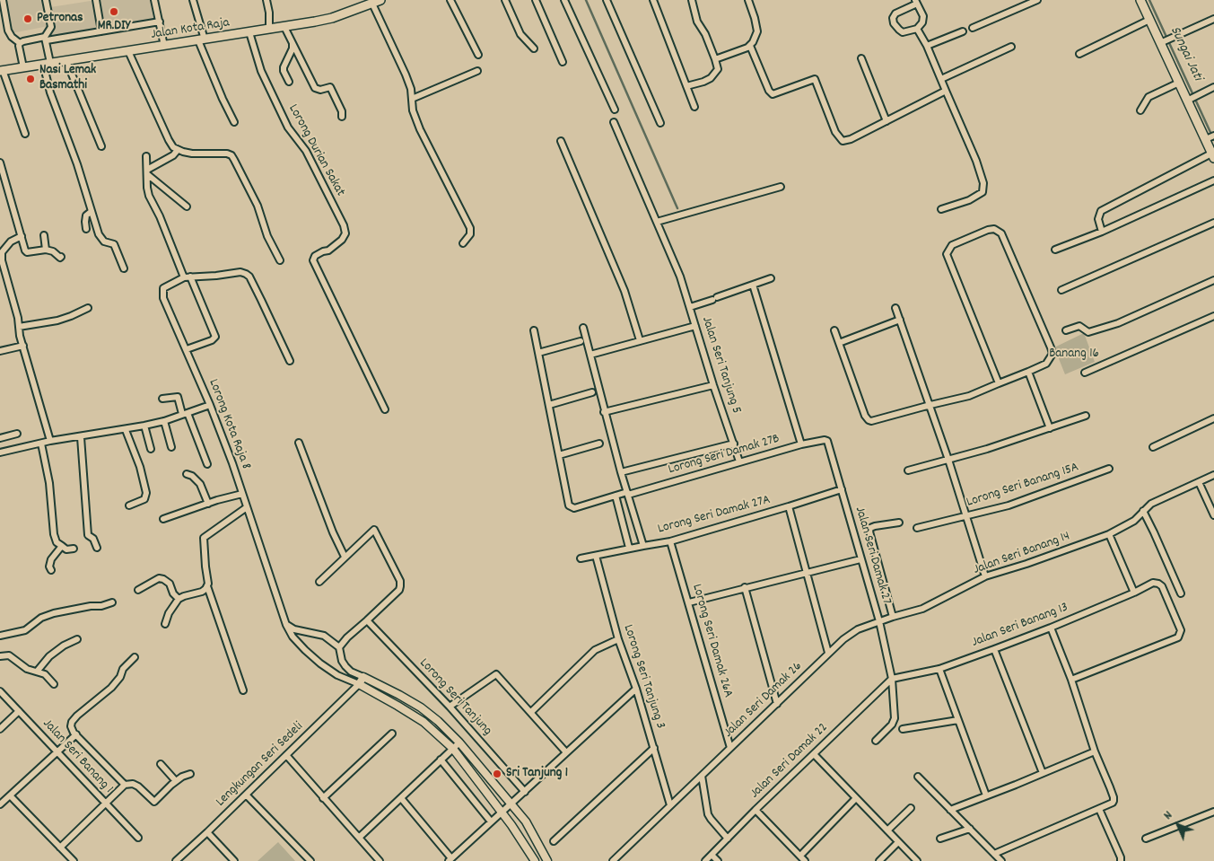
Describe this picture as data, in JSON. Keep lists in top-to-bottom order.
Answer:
{
  "streets": {
    "main road": ["Jalan Kota Raja"],
    "street": [
      "Lorong Durian Sakat",
      "Jalan Seri Tanjung 5",
      "Lorong Kota Raja 8",
      "Lorong Seri Damak 27B",
      "Lorong Seri Banang 15A",
      "Lorong Seri Damak 27A",
      "Jalan Seri Banang 14",
      "Jalan Seri Damak 27",
      "Jalan Seri Banang 13",
      "Lorong Seri Damak 26A",
      "Lorong Seri Tanjung 3",
      "Lorong Seri Tanjung",
      "Jalan Seri Damak 26",
      "Jalan Seri Banang 1",
      "Jalan Seri Damak 22",
      "Lengkungan Seri Sedeli"
    ]
  },
  "crossings": [
    ["Jalan Kota Raja", "Lorong Durian Sakat"],
    ["Jalan Seri Tanjung 5", "Lorong Seri Damak 27B"],
    ["Lorong Kota Raja 8", "Lengkungan Seri Sedeli"],
    ["Lorong Seri Damak 27B", "Lorong Seri Damak 27A"],
    ["Lorong Seri Damak 27B", "Jalan Seri Damak 27"],
    ["Lorong Seri Damak 27A", "Jalan Seri Damak 27"],
    ["Lorong Seri Damak 27A", "Lorong Seri Damak 26A"],
    ["Jalan Seri Banang 14", "Jalan Seri Damak 27"],
    ["Jalan Seri Banang 14", "Jalan Seri Damak 26"],
    ["Jalan Seri Damak 27", "Jalan Seri Banang 13"],
    ["Jalan Seri Damak 27", "Jalan Seri Damak 26"],
    ["Jalan Seri Damak 27", "Jalan Seri Damak 22"],
    ["Jalan Seri Banang 13", "Jalan Seri Damak 22"],
    ["Lorong Seri Damak 26A", "Jalan Seri Damak 26"],
    ["Lorong Seri Tanjung 3", "Jalan Seri Damak 26"]
  ],
  "water": ["Sungai Jati"],
  "parks": ["Banang 16"],
  "places": [
    "MR.DIY",
    "Petronas",
    "Nasi Lemak Basmathi",
    "Sri Tanjung 1"
  ],
  "north": "top left"
}
